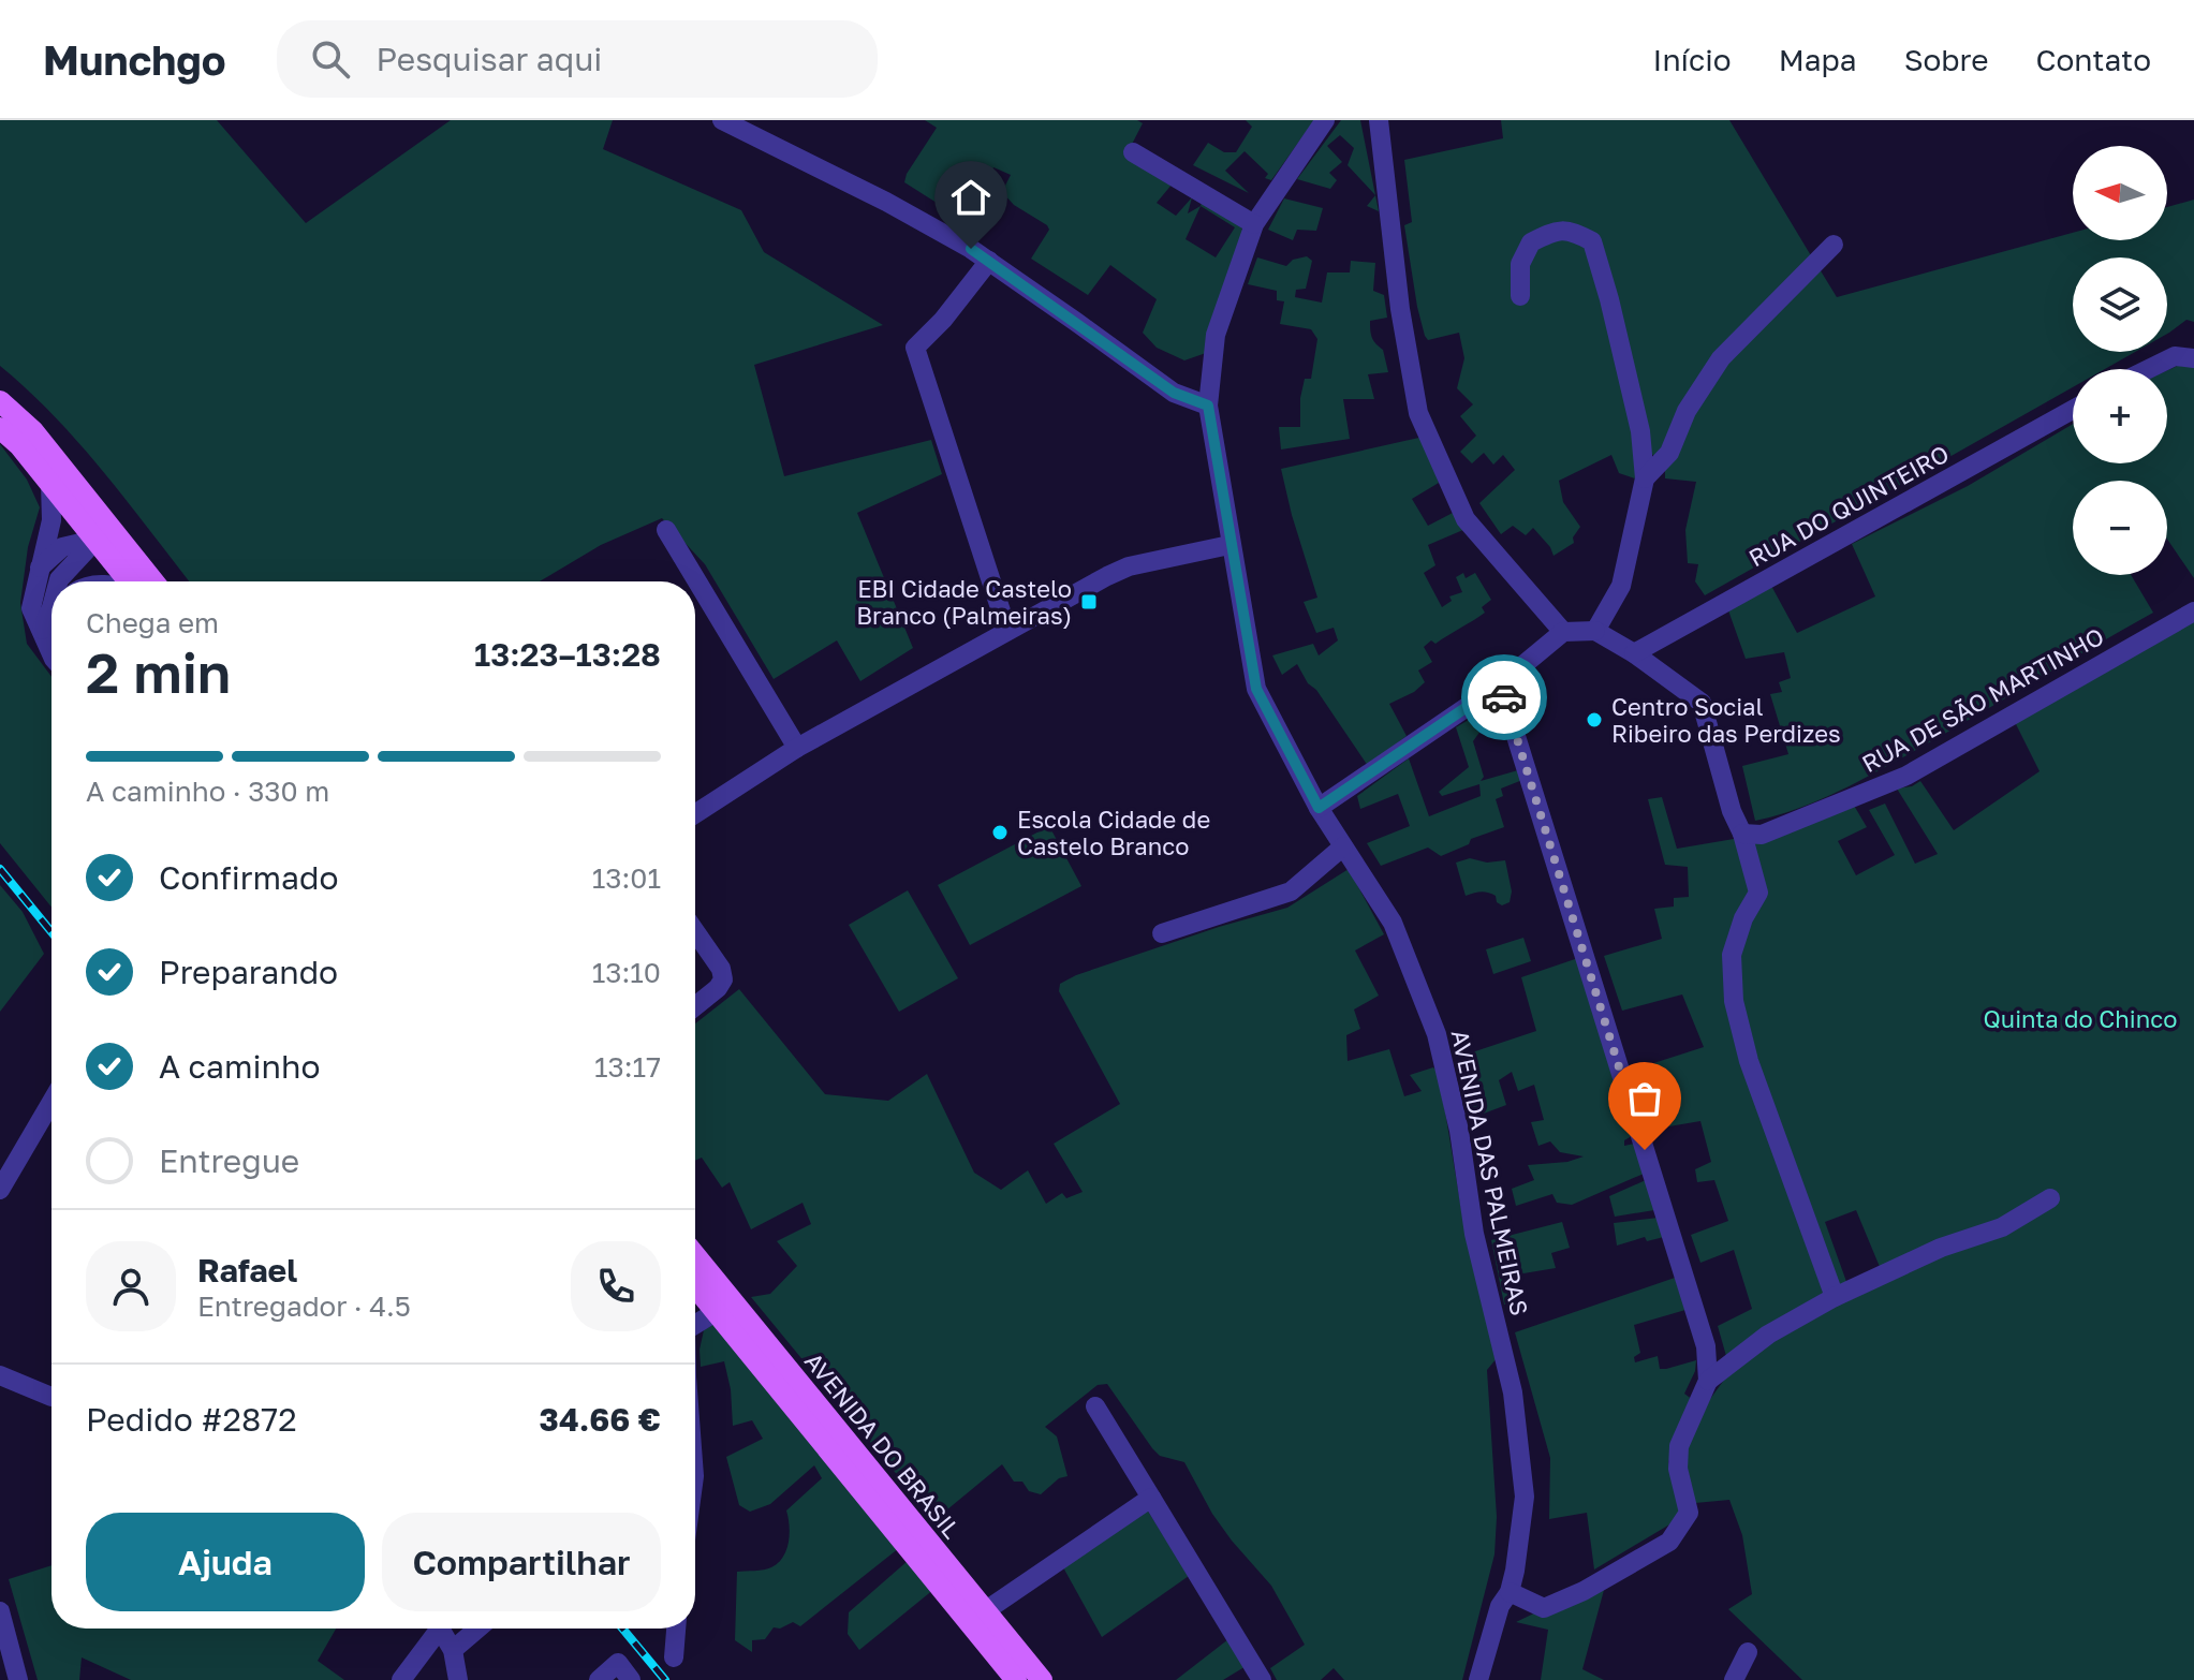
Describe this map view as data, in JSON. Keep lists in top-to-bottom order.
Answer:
{
  "streets": {
    "main road": ["AVENIDA DO BRASIL"],
    "street": ["RUA DO QUINTEIRO", "RUA DE SÃO MARTINHO", "AVENIDA DAS PALMEIRAS"]
  },
  "parks": ["Quinta do Chinco"],
  "places": {
    "transit": ["EBI Cidade Castelo Branco (Palmeiras)"],
    "other": ["Centro Social Ribeiro das Perdizes", "Escola Cidade de Castelo Branco"]
  },
  "north": "left",
  "page": {
    "header": "Munchgo",
    "search": "Pesquisar aqui",
    "nav": [
      "Início",
      "Mapa",
      "Sobre",
      "Contato"
    ],
    "map_buttons": ["+", "−"],
    "heading": ["2 min", "Chega em", "13:23–13:28"],
    "panel": [
      "Rafael",
      "Entregador · 4.5",
      "Pedido #2872",
      "34.66 €"
    ],
    "bar": "A caminho · 330 m",
    "list": [
      ["Confirmado", "13:01"],
      ["Preparando", "13:10"],
      ["A caminho", "13:17"],
      "Entregue"
    ],
    "buttons": ["Ajuda", "Compartilhar"]
  }
}
